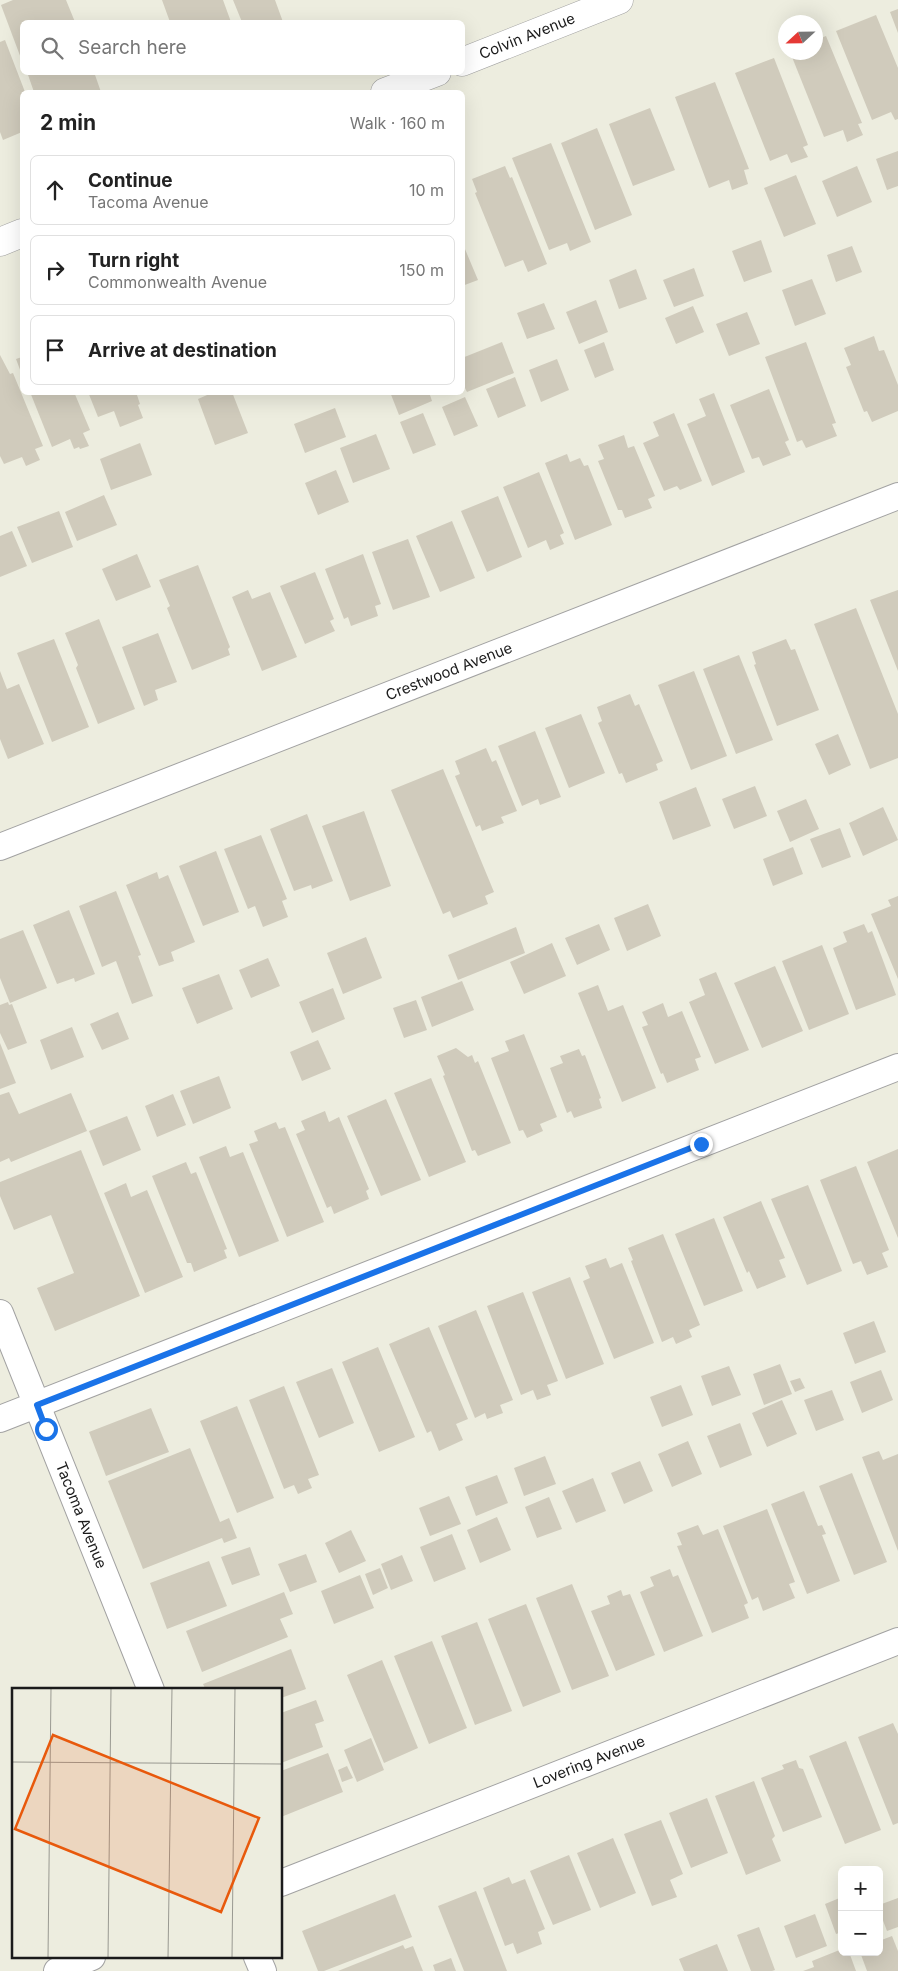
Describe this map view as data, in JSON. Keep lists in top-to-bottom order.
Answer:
{
  "streets": {
    "street": [
      "Colvin Avenue",
      "Crestwood Avenue",
      "Tacoma Avenue",
      "Lovering Avenue"
    ]
  },
  "north": "left",
  "page": {
    "search": "Search here",
    "heading": ["2 min", "Walk · 160 m"],
    "list": [
      ["Continue", "Tacoma Avenue", "10 m"],
      ["Turn right", "Commonwealth Avenue", "150 m"],
      "Arrive at destination"
    ],
    "map_buttons": ["+", "−"]
  }
}
